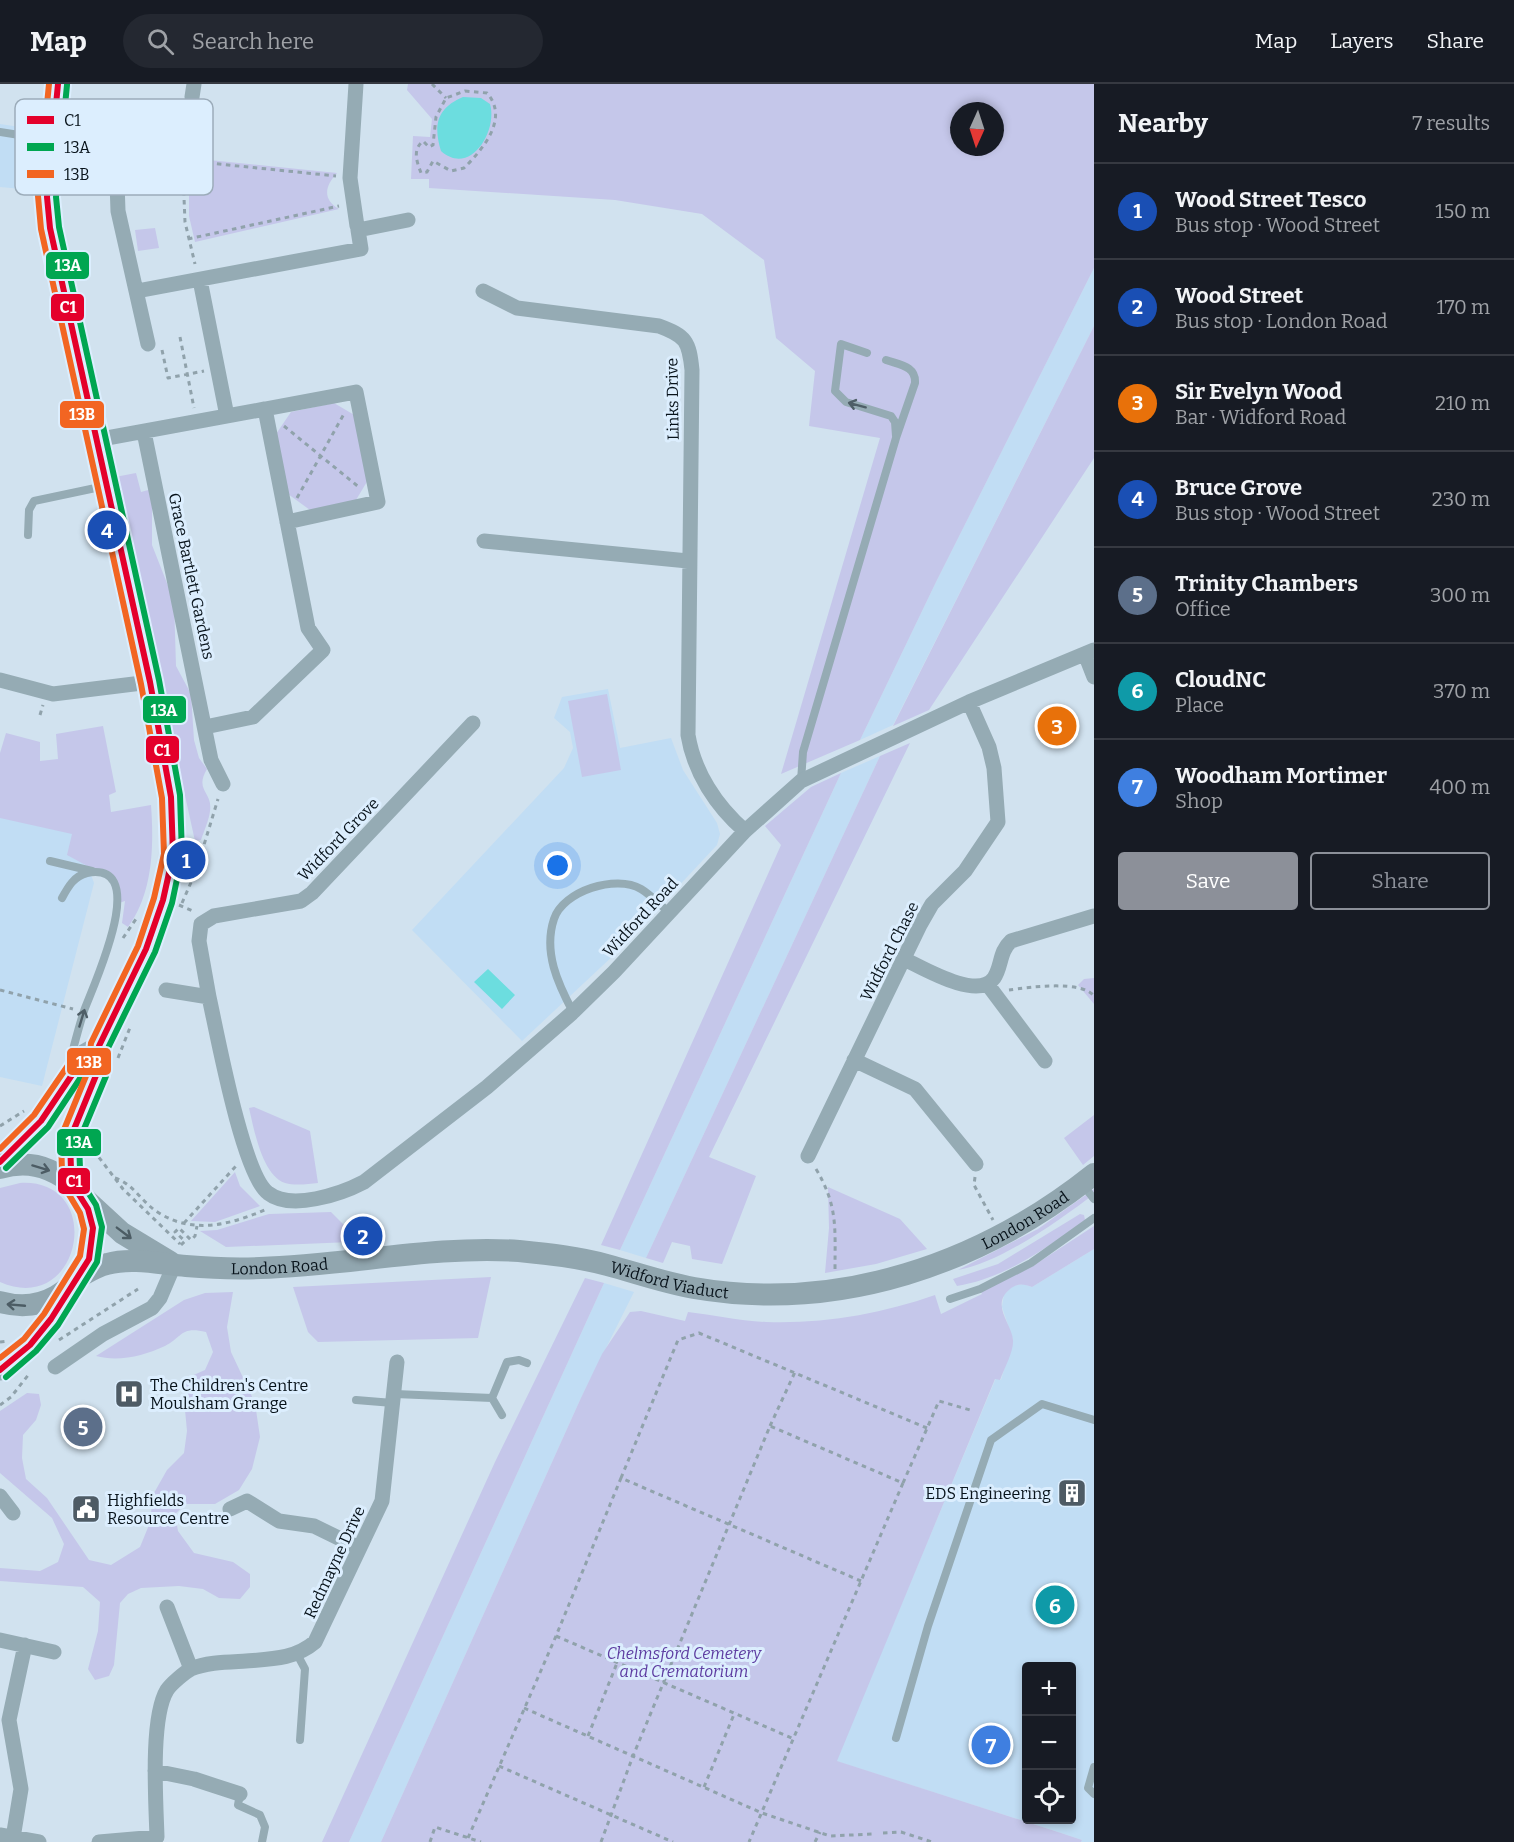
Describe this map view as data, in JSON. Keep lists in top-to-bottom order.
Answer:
{
  "streets": {
    "main road": ["London Road", "Widford Viaduct"],
    "street": [
      "Links Drive",
      "Grace Bartlett Gardens",
      "Widford Grove",
      "Widford Road",
      "Widford Chase",
      "Redmayne Drive"
    ]
  },
  "crossings": [
    ["Links Drive", "Widford Road"],
    ["Widford Road", "Widford Chase"],
    ["London Road", "Widford Viaduct"]
  ],
  "parks": ["Chelmsford Cemetery and Crematorium"],
  "places": {
    "hospital": ["The Children's Centre Moulsham Grange"],
    "building": ["EDS Engineering"],
    "public building": ["Highfields Resource Centre"]
  },
  "lines": ["transit line C1", "transit line 13B", "transit line 13A"],
  "legend": ["C1", "13A", "13B"],
  "north": "bottom",
  "page": {
    "header": "Map",
    "search": "Search here",
    "nav": ["Map", "Layers", "Share"],
    "heading": ["Nearby", "7 results"],
    "list": [
      {
        "mark": "1",
        "name": "Wood Street Tesco",
        "note": "Bus stop · Wood Street",
        "value": "150 m"
      },
      {
        "mark": "2",
        "name": "Wood Street",
        "note": "Bus stop · London Road",
        "value": "170 m"
      },
      {
        "mark": "3",
        "name": "Sir Evelyn Wood",
        "note": "Bar · Widford Road",
        "value": "210 m"
      },
      {
        "mark": "4",
        "name": "Bruce Grove",
        "note": "Bus stop · Wood Street",
        "value": "230 m"
      },
      {
        "mark": "5",
        "name": "Trinity Chambers",
        "note": "Office",
        "value": "300 m"
      },
      {
        "mark": "6",
        "name": "CloudNC",
        "note": "Place",
        "value": "370 m"
      },
      {
        "mark": "7",
        "name": "Woodham Mortimer",
        "note": "Shop",
        "value": "400 m"
      }
    ],
    "pins": [
      "4",
      "3",
      "1",
      "2",
      "5",
      "6",
      "7"
    ],
    "buttons": ["Save", "Share"],
    "map_buttons": ["+", "−"]
  }
}
